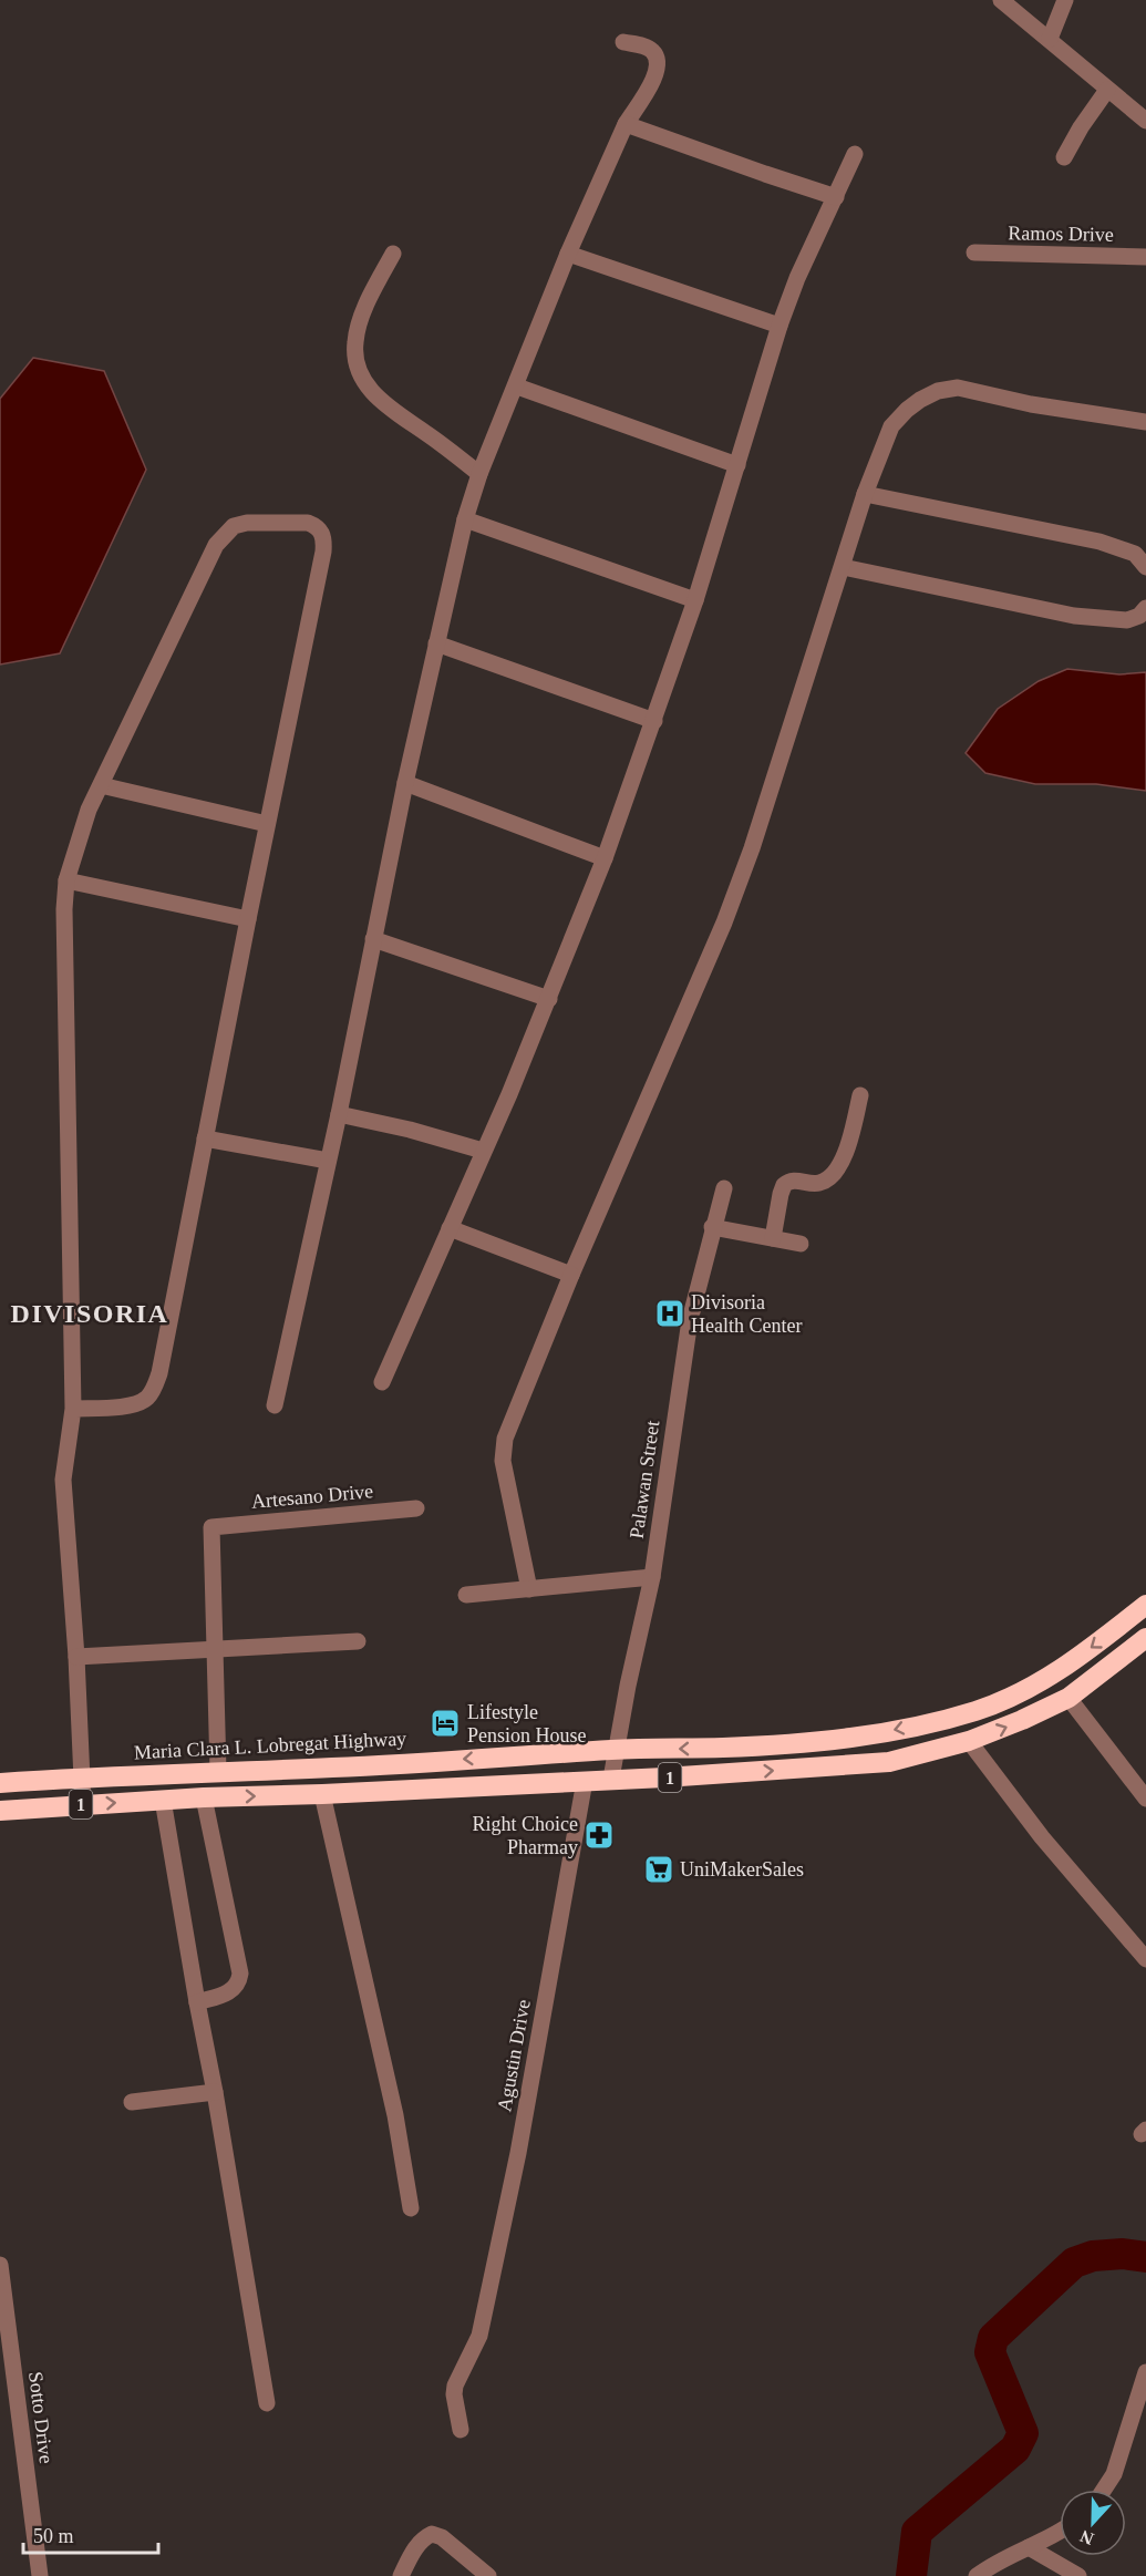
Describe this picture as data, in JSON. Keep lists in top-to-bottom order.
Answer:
{
  "streets": {
    "highway": ["Maria Clara L. Lobregat Highway", "1"],
    "street": [
      "Ramos Drive",
      "Palawan Street",
      "Artesano Drive",
      "Agustin Drive",
      "Sotto Drive"
    ]
  },
  "crossings": [
    ["Palawan Street", "Maria Clara L. Lobregat Highway"],
    ["Palawan Street", "1"],
    ["1", "Agustin Drive"]
  ],
  "districts": ["DIVISORIA"],
  "places": {
    "hospital": ["Divisoria Health Center"],
    "hotel": ["Lifestyle Pension House"],
    "pharmacy": ["Right Choice Pharmay"],
    "supermarket": ["UniMakerSales"]
  },
  "scale_bar": "50 m",
  "north": "bottom"
}
